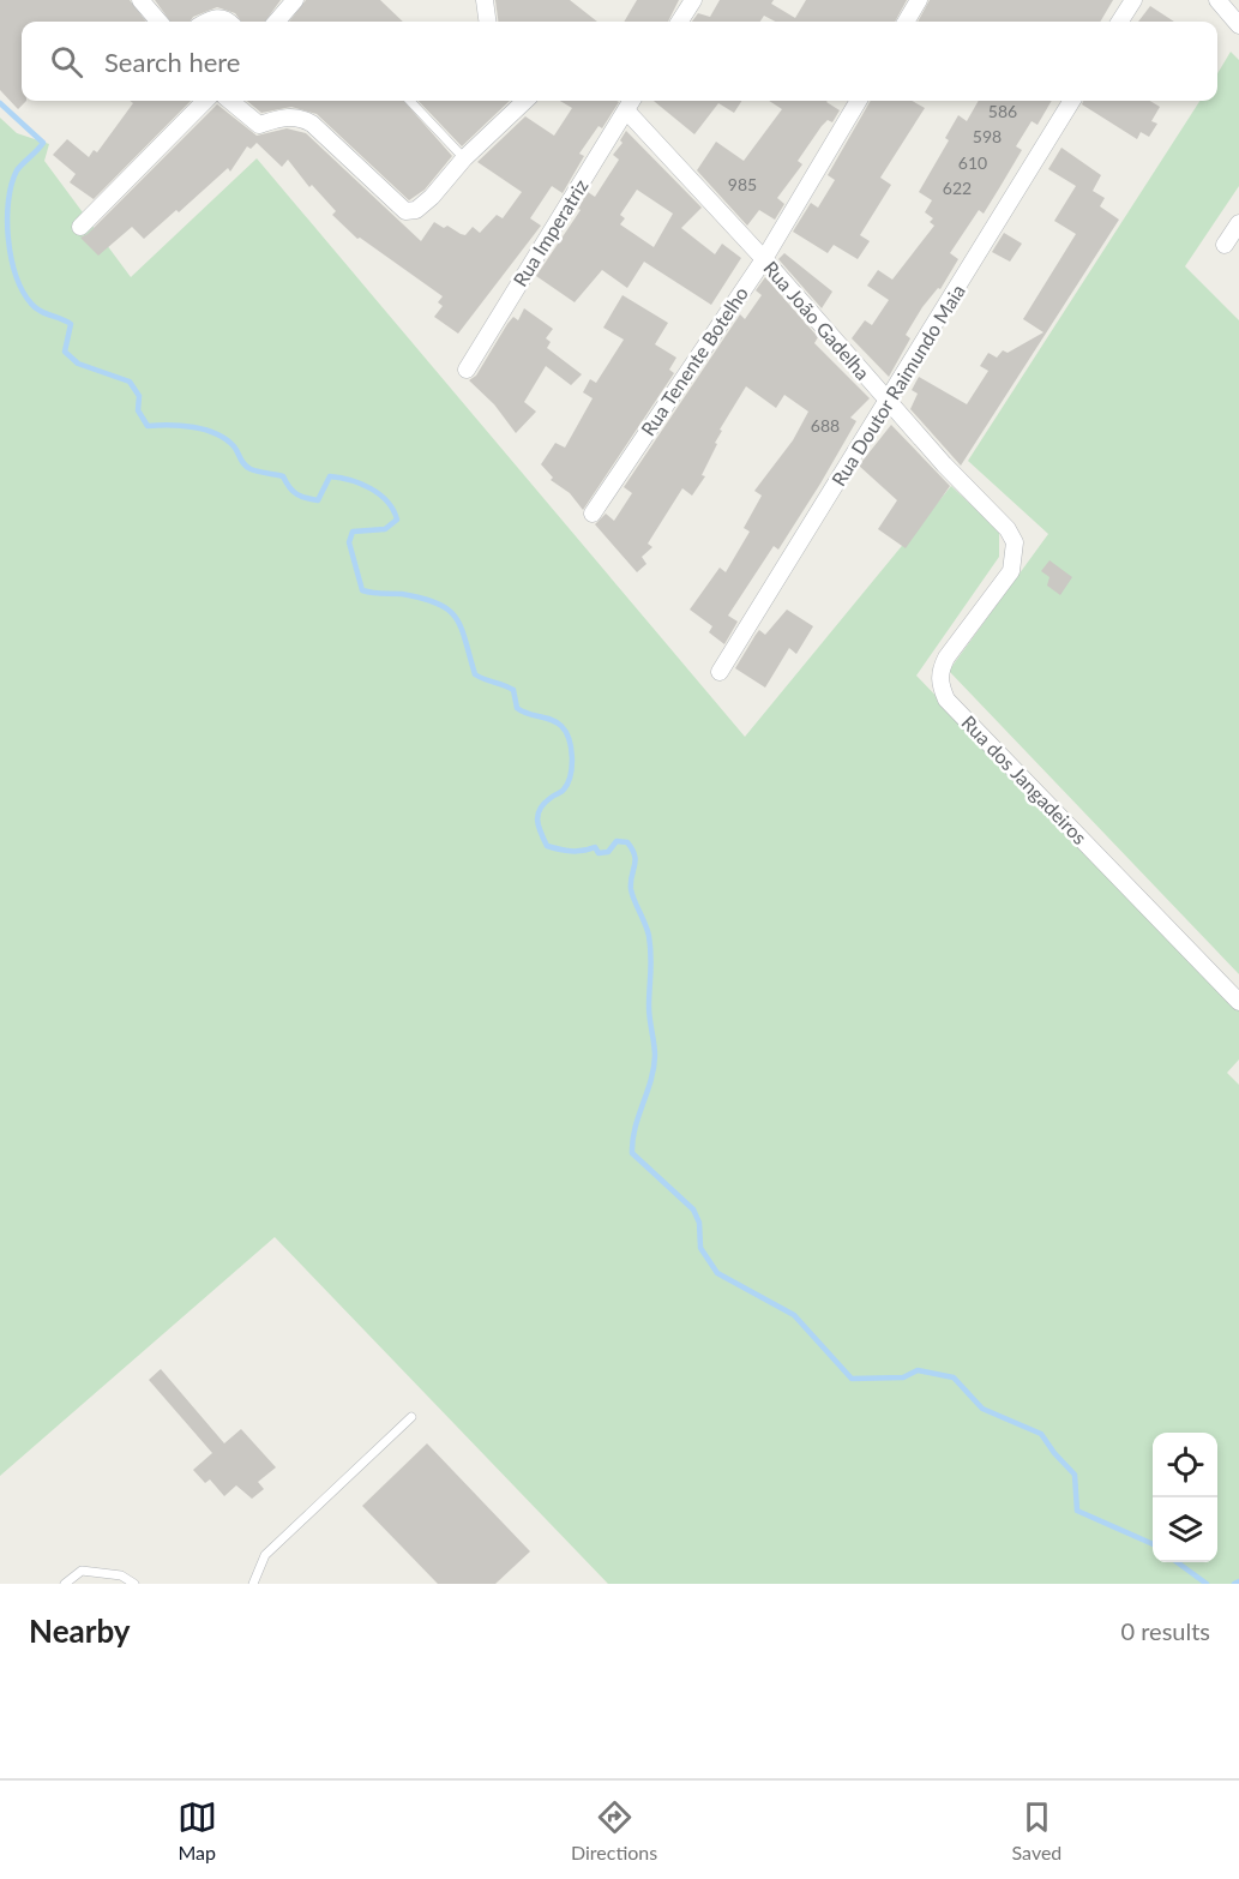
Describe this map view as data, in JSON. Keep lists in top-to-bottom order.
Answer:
{
  "streets": {
    "street": [
      "Rua Imperatriz",
      "Rua João Gadelha",
      "Rua Tenente Botelho",
      "Rua Doutor Raimundo Maia",
      "Rua dos Jangadeiros"
    ]
  },
  "crossings": [
    ["Rua Imperatriz", "Rua João Gadelha"],
    ["Rua João Gadelha", "Rua Tenente Botelho"],
    ["Rua João Gadelha", "Rua Doutor Raimundo Maia"],
    ["Rua João Gadelha", "Rua dos Jangadeiros"]
  ],
  "house_numbers": [
    "586",
    "598",
    "610",
    "985",
    "622",
    "688"
  ],
  "page": {
    "search": "Search here",
    "heading": ["Nearby", "0 results"],
    "nav": ["Map", "Directions", "Saved"]
  }
}
